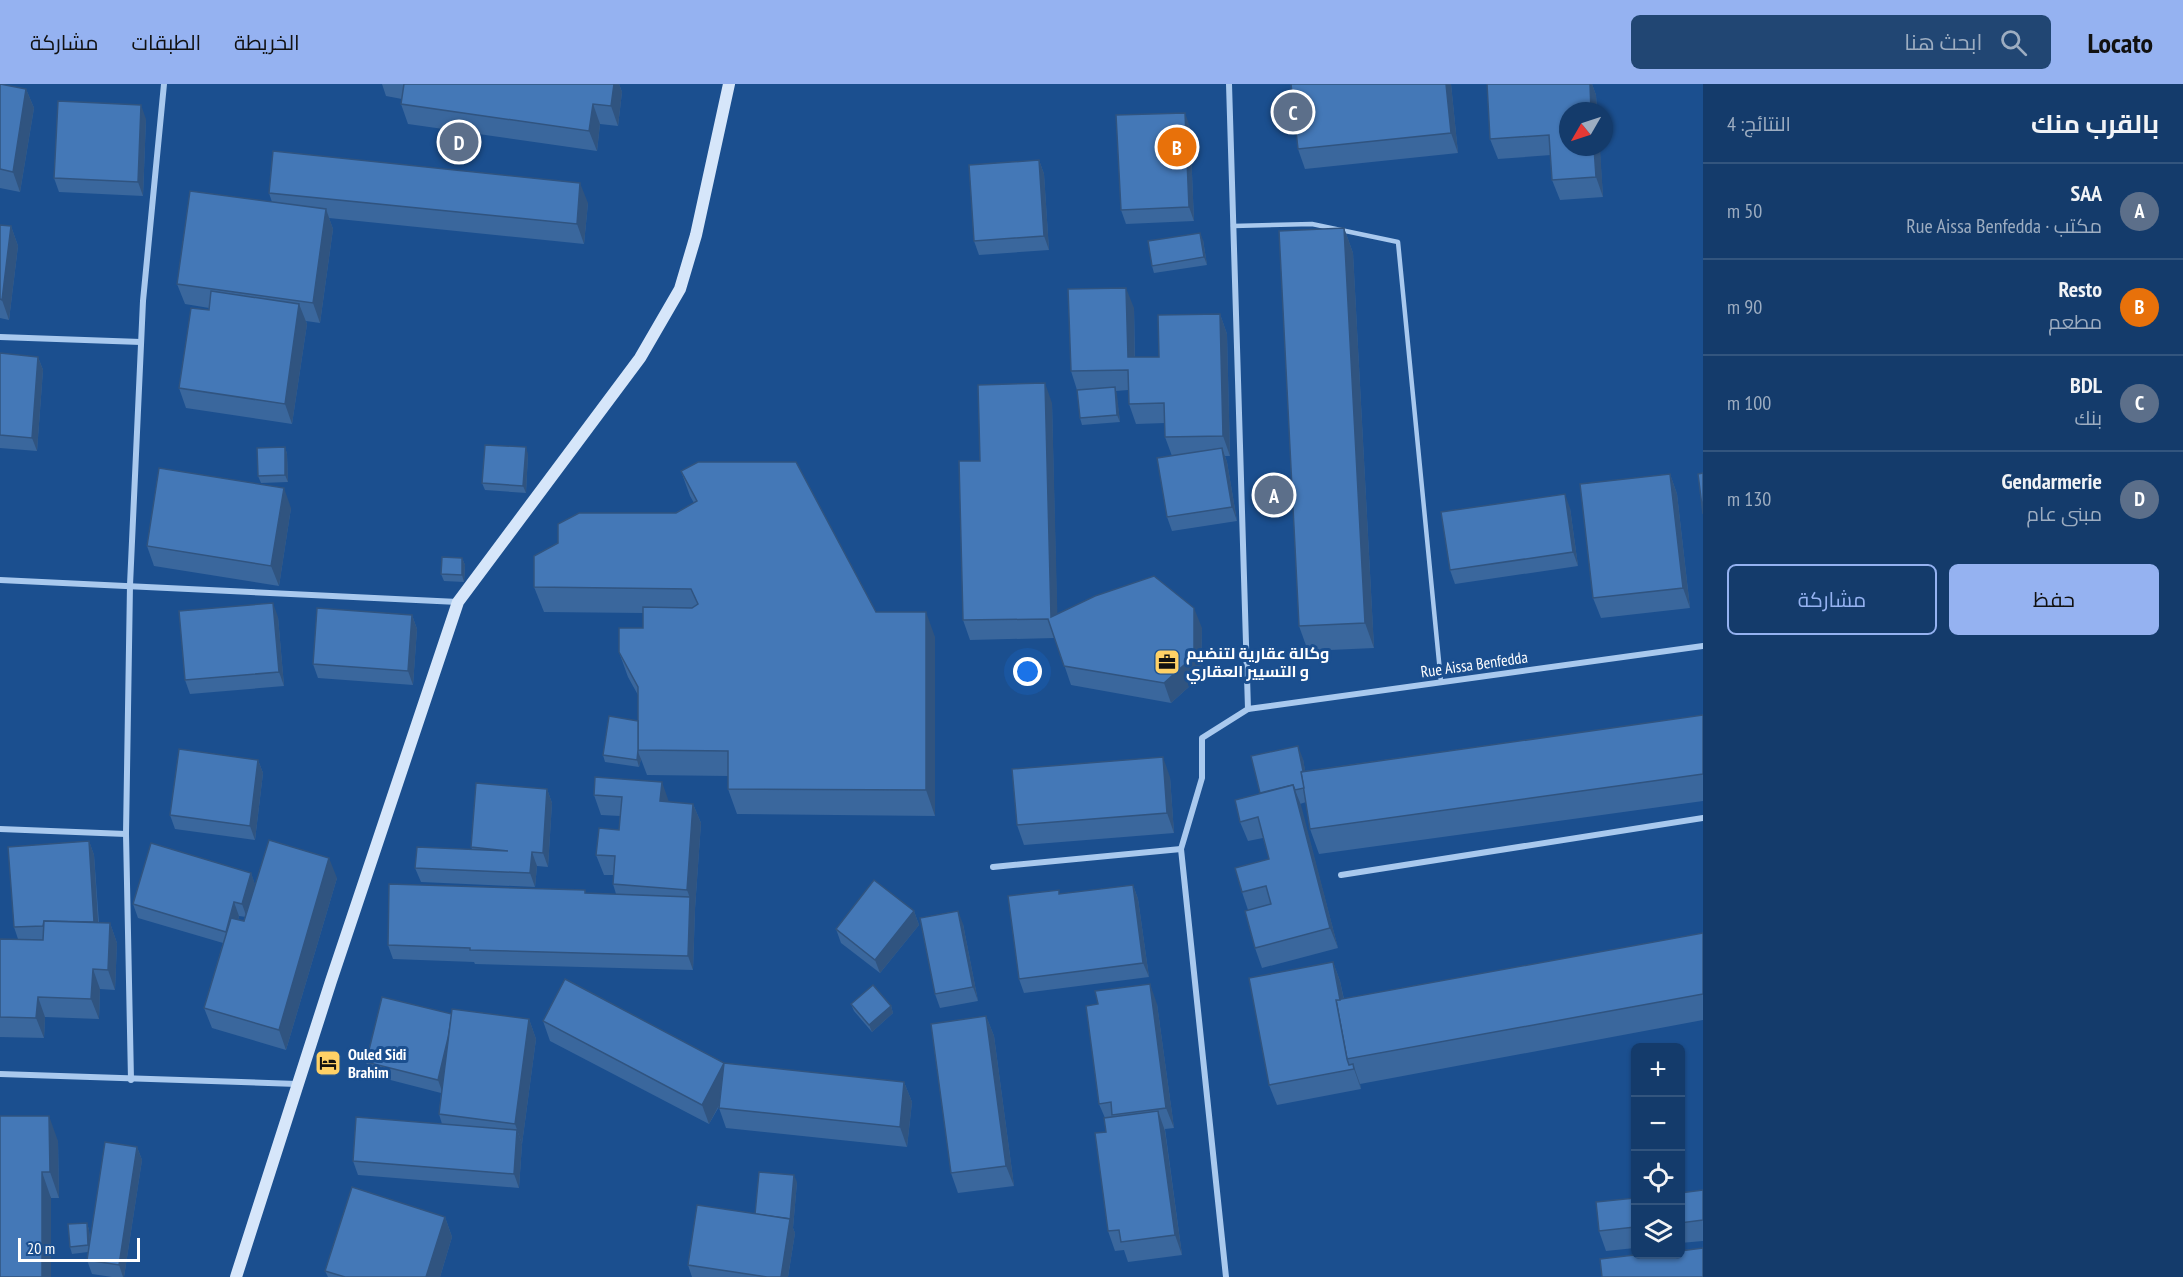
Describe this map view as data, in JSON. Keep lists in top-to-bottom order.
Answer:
{
  "streets": {
    "street": ["Rue Aissa Benfedda"]
  },
  "places": {
    "office": ["وكالة عقارية لتنضيم و التسيير العقاري"],
    "hotel": ["Ouled Sidi Brahim"]
  },
  "scale_bar": "20 m",
  "north": "bottom left",
  "page": {
    "header": "Locato",
    "search": "ابحث هنا",
    "nav": ["الخريطة", "الطبقات", "مشاركة"],
    "heading": ["بالقرب منك", "النتائج: 4"],
    "pins": [
      "C",
      "D",
      "B",
      "A"
    ],
    "list": [
      {
        "mark": "A",
        "name": "SAA",
        "note": "مكتب · Rue Aissa Benfedda",
        "value": "50 m"
      },
      {
        "mark": "B",
        "name": "Resto",
        "note": "مطعم",
        "value": "90 m"
      },
      {
        "mark": "C",
        "name": "BDL",
        "note": "بنك",
        "value": "100 m"
      },
      {
        "mark": "D",
        "name": "Gendarmerie",
        "note": "مبنى عام",
        "value": "130 m"
      }
    ],
    "buttons": ["حفظ", "مشاركة"],
    "map_buttons": ["+", "−"],
    "scale": "20 m"
  }
}
